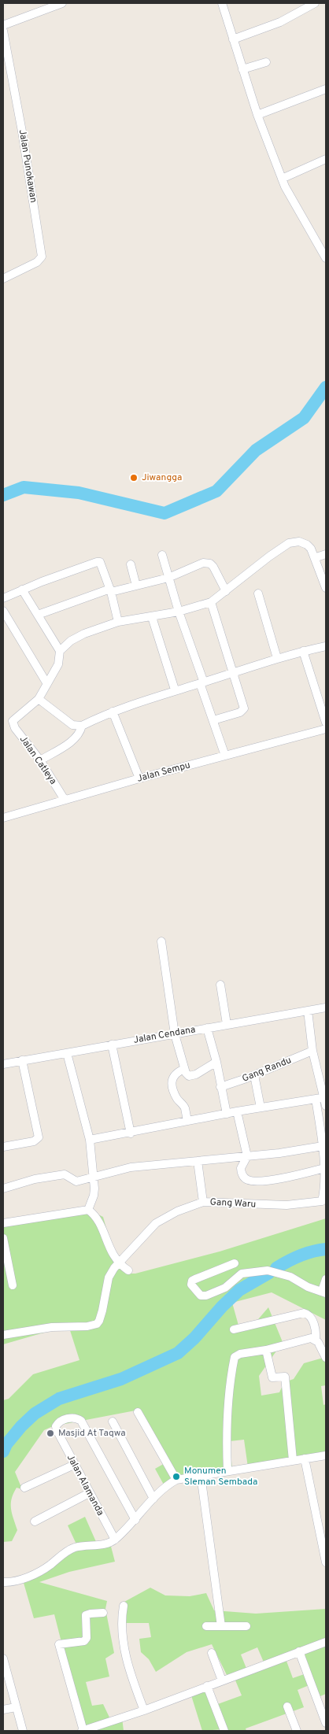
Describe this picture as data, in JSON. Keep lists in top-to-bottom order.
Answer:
{
  "streets": {
    "street": [
      "Jalan Punokawan",
      "Jalan Catleya",
      "Jalan Sempu",
      "Jalan Cendana",
      "Gang Randu",
      "Gang Waru",
      "Jalan Alamanda"
    ]
  },
  "crossings": [
    ["Jalan Catleya", "Jalan Sempu"]
  ],
  "places": ["Jiwangga", "Masjid At Taqwa", "Monumen Sleman Sembada"]
}
